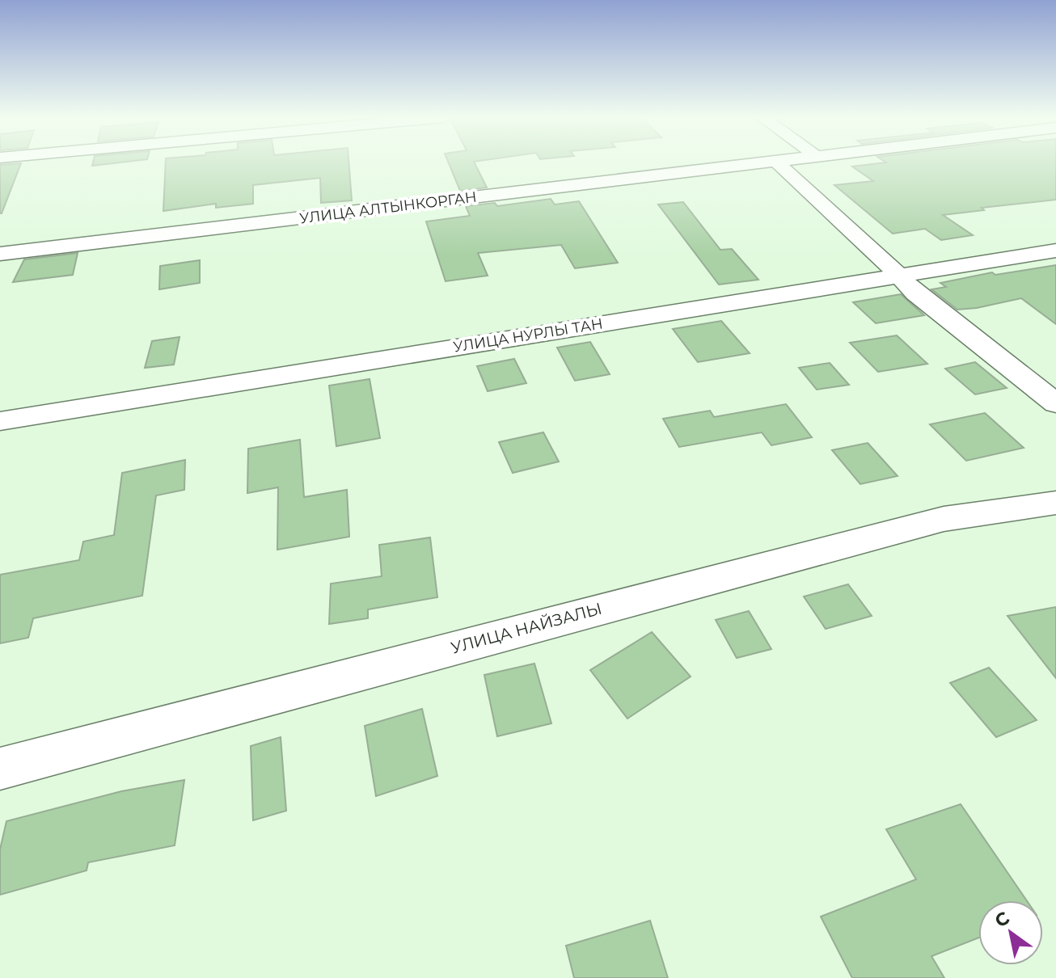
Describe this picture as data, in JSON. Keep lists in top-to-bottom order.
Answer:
{
  "streets": {
    "street": ["УЛИЦА АЛТЫНКОРГАН", "УЛИЦА НУРЛЫ ТАН", "УЛИЦА НАЙЗАЛЫ"]
  },
  "north": "top left"
}
